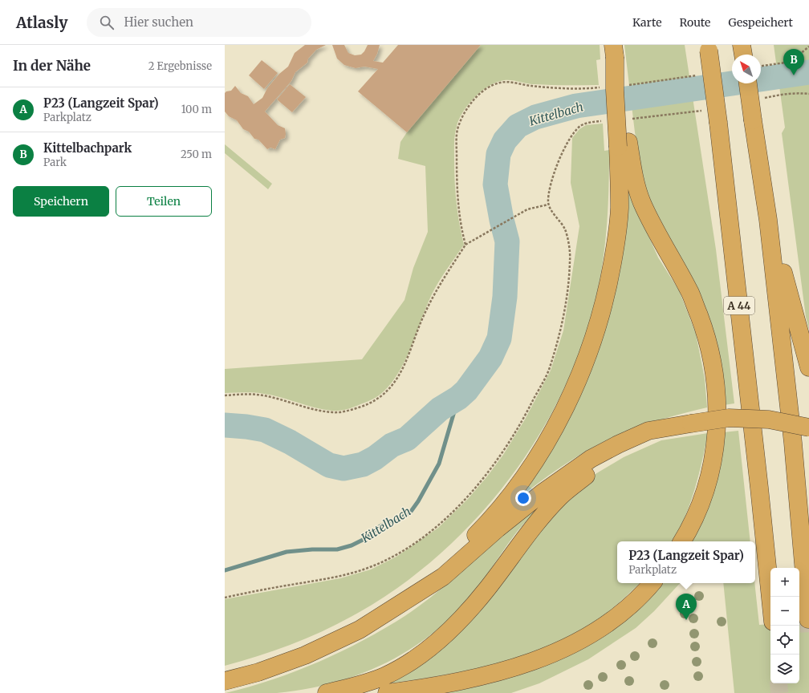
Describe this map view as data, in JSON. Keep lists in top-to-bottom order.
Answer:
{
  "streets": {
    "highway": ["A 44"]
  },
  "water": ["Kittelbach"],
  "north": "top left",
  "page": {
    "header": "Atlasly",
    "search": "Hier suchen",
    "nav": ["Karte", "Route", "Gespeichert"],
    "heading": ["In der Nähe", "2 Ergebnisse"],
    "pins": ["B", "A"],
    "list": [
      {
        "mark": "A",
        "name": "P23 (Langzeit Spar)",
        "note": "Parkplatz",
        "value": "100 m"
      },
      {
        "mark": "B",
        "name": "Kittelbachpark",
        "note": "Park",
        "value": "250 m"
      }
    ],
    "buttons": ["Speichern", "Teilen"],
    "popup": ["P23 (Langzeit Spar)", "Parkplatz"],
    "map_buttons": ["+", "−"]
  }
}
